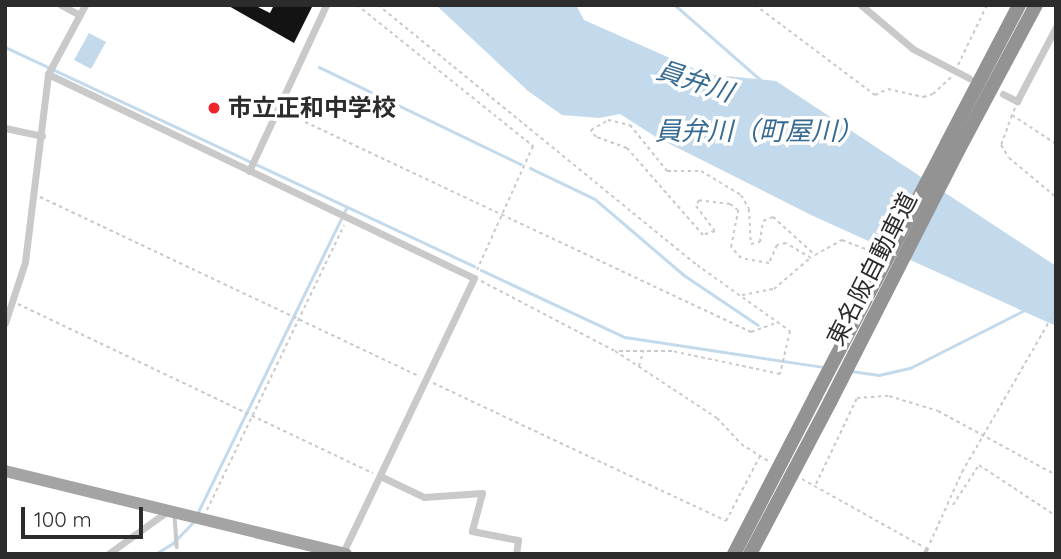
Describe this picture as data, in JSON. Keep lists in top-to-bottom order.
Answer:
{
  "streets": {
    "highway": ["東名阪自動車道"]
  },
  "water": ["員弁川", "員弁川（町屋川）"],
  "places": ["市立正和中学校"],
  "scale_bar": "100 m"
}
